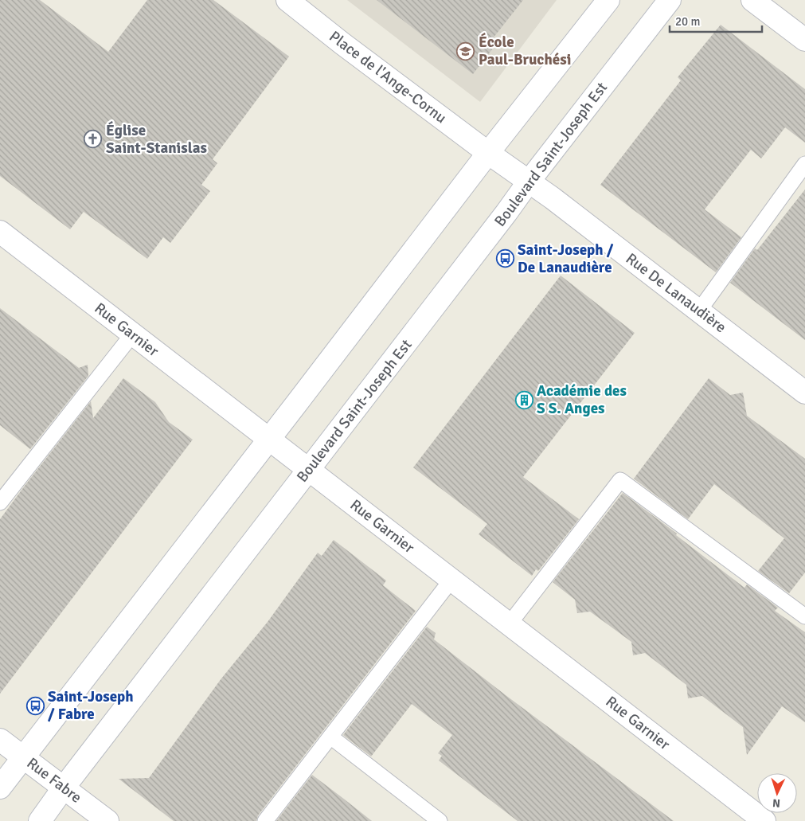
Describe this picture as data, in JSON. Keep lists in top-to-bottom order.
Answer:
{
  "streets": {
    "main road": [
      "Place de l'Ange-Cornu",
      "Boulevard Saint-Joseph Est",
      "Rue De Lanaudière",
      "Rue Garnier",
      "Rue Fabre"
    ]
  },
  "crossings": [
    ["Place de l'Ange-Cornu", "Rue De Lanaudière"],
    ["Boulevard Saint-Joseph Est", "Rue De Lanaudière"],
    ["Boulevard Saint-Joseph Est", "Rue Garnier"],
    ["Boulevard Saint-Joseph Est", "Rue Fabre"]
  ],
  "places": {
    "school or university": ["École Paul-Bruchési"],
    "church": ["Église Saint-Stanislas"],
    "bus stop": ["Saint-Joseph / De Lanaudière", "Saint-Joseph / Fabre"],
    "building": ["Académie des S S. Anges"]
  },
  "scale_bar": "20 m",
  "north": "bottom"
}
